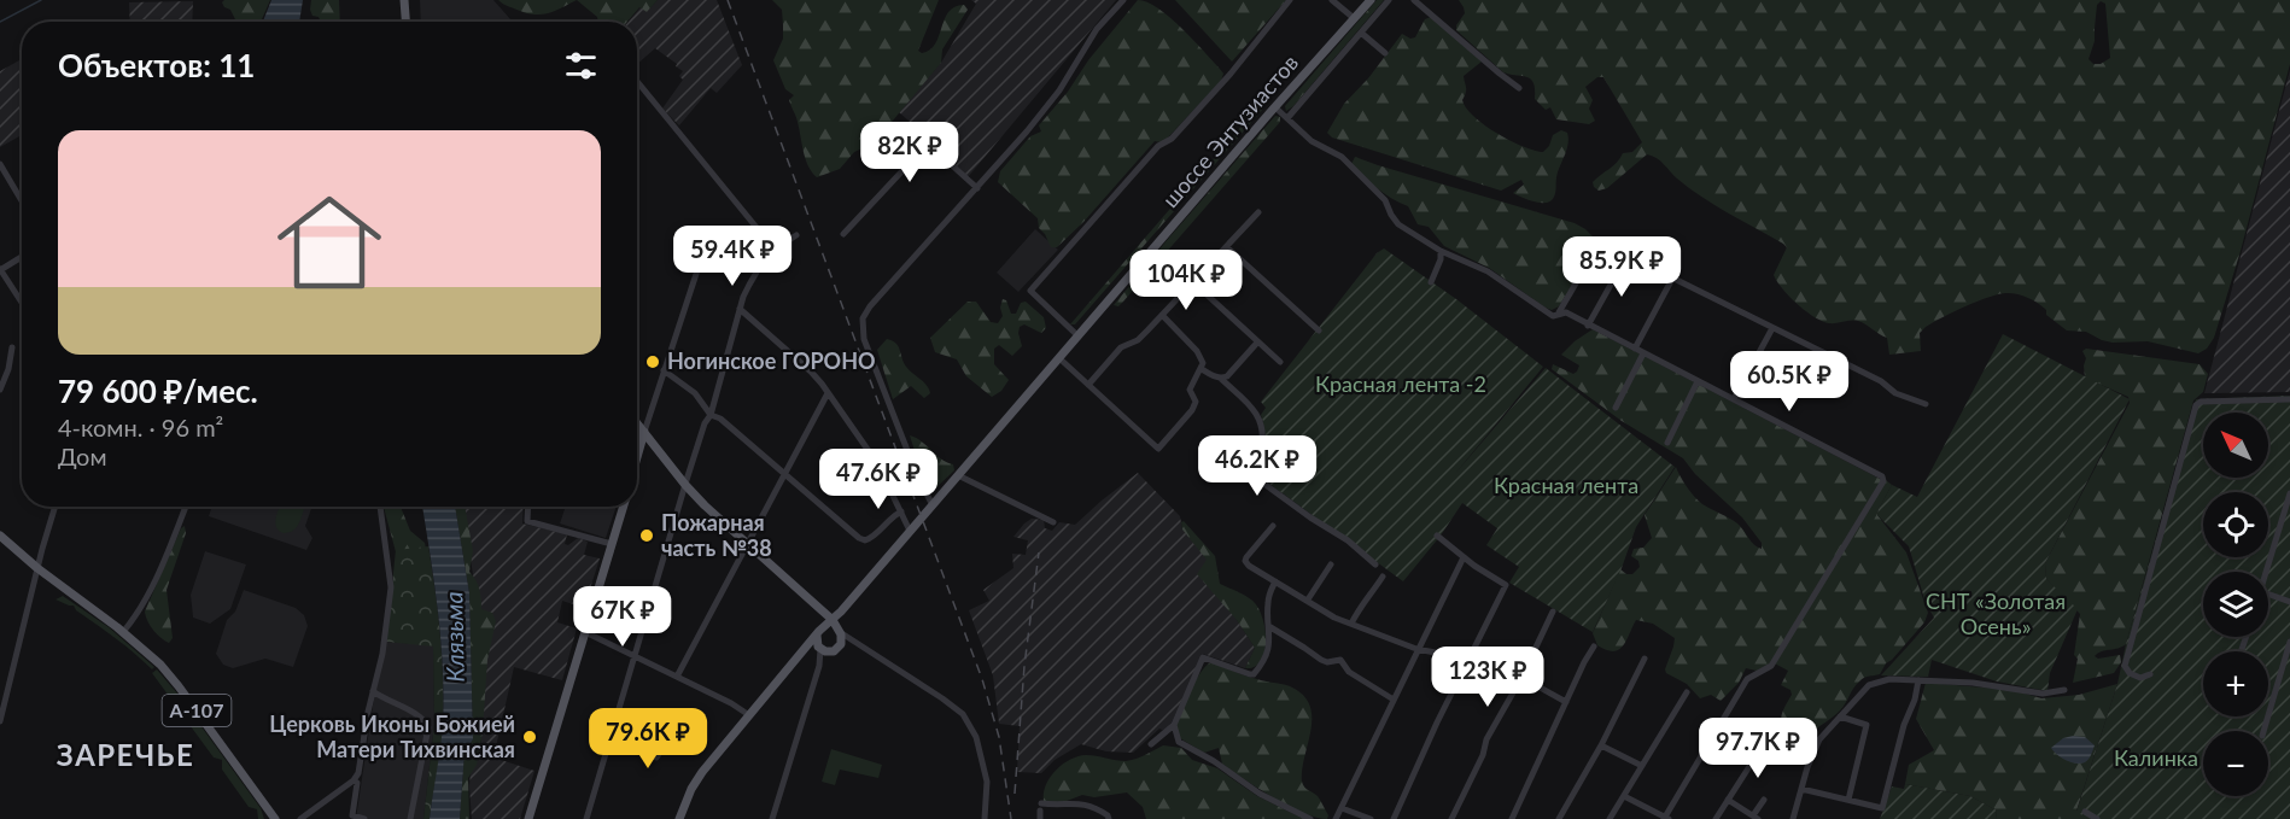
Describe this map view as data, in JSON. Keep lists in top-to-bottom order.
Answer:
{
  "streets": {
    "main road": ["шоссе Энтузиастов", "А-107"]
  },
  "districts": ["ЗАРЕЧЬЕ"],
  "water": ["Клязьма"],
  "parks": [
    "Красная лента -2",
    "Красная лента",
    "СНТ «Золотая Осень»",
    "Калинка"
  ],
  "places": ["Ногинское ГОРОНО", "Пожарная часть №38", "Церковь Иконы Божией Матери Тихвинская"],
  "north": "top left",
  "page": {
    "heading": "Объектов: 11",
    "list": [
      {
        "name": "79 600 ₽/мес.",
        "note": "4-комн. · 96 m² · Дом"
      }
    ],
    "price": [
      "82K ₽",
      "59.4K ₽",
      "85.9K ₽",
      "104K ₽",
      "60.5K ₽",
      "46.2K ₽",
      "47.6K ₽",
      "67K ₽",
      "123K ₽",
      "79.6K ₽",
      "97.7K ₽"
    ],
    "map_buttons": ["+", "−"]
  }
}
